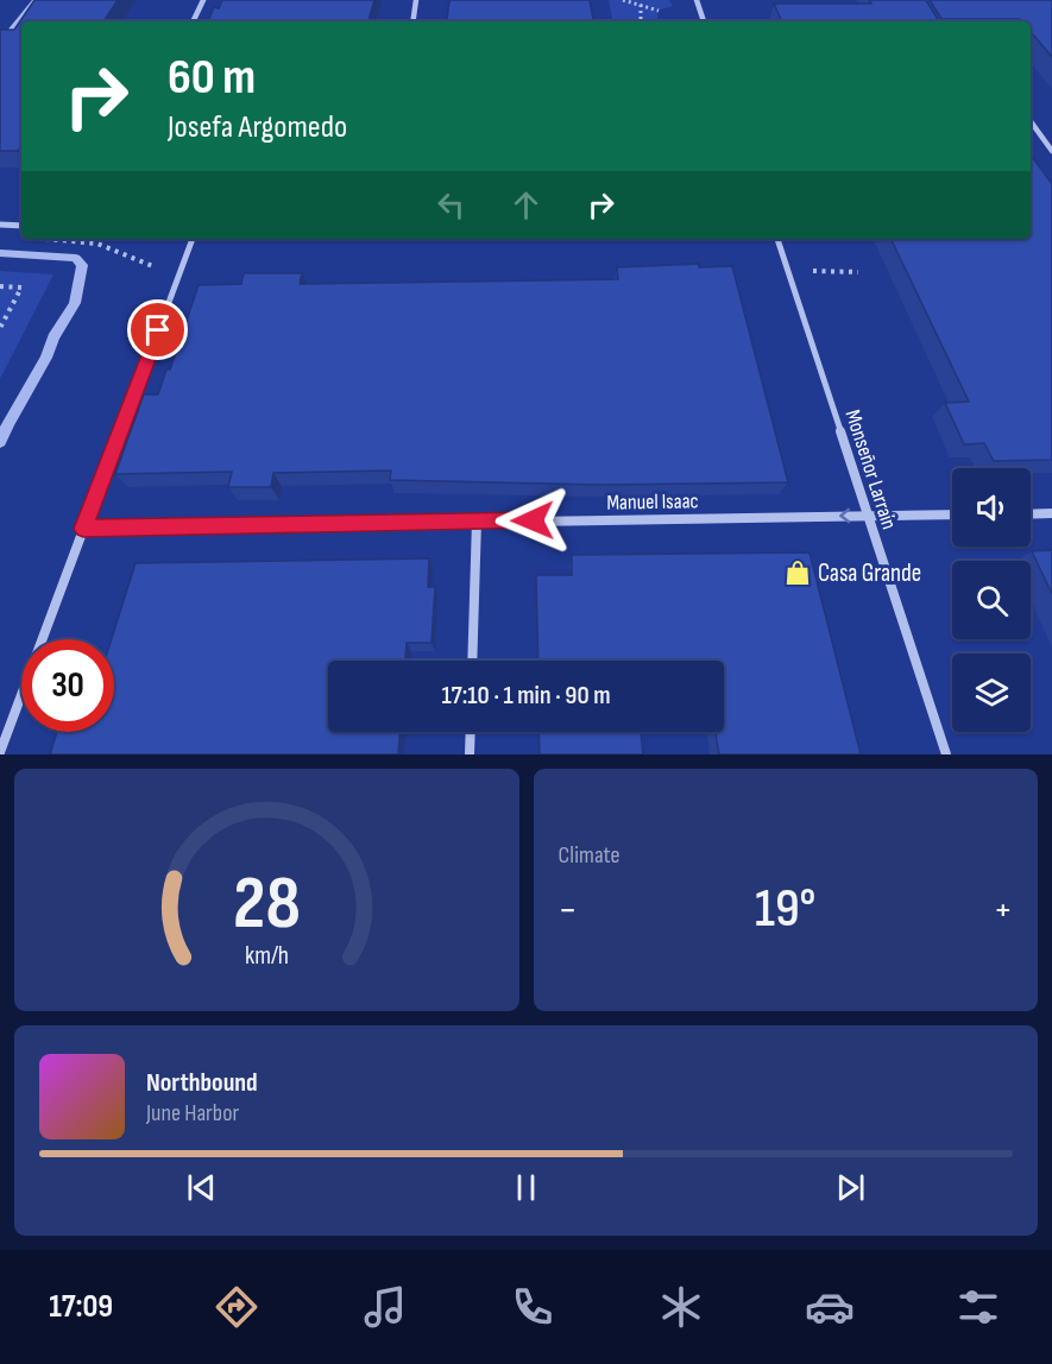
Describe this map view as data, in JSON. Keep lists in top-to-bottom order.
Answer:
{
  "streets": {
    "street": ["Monseñor Larraín", "Manuel Isaac"]
  },
  "crossings": [
    ["Monseñor Larraín", "Manuel Isaac"]
  ],
  "one_way": ["Manuel Isaac"],
  "places": {
    "shop": ["Casa Grande"]
  },
  "page": {
    "turn": ["60 m", "Josefa Argomedo"],
    "limit": "30",
    "trip": "17:10 · 1 min · 90 m",
    "tile": "Climate",
    "heat": ["−", "19°", "+"],
    "song": ["Northbound", "June Harbor"],
    "tabs": "17:09",
    "gauge": ["28", "km/h"]
  }
}
